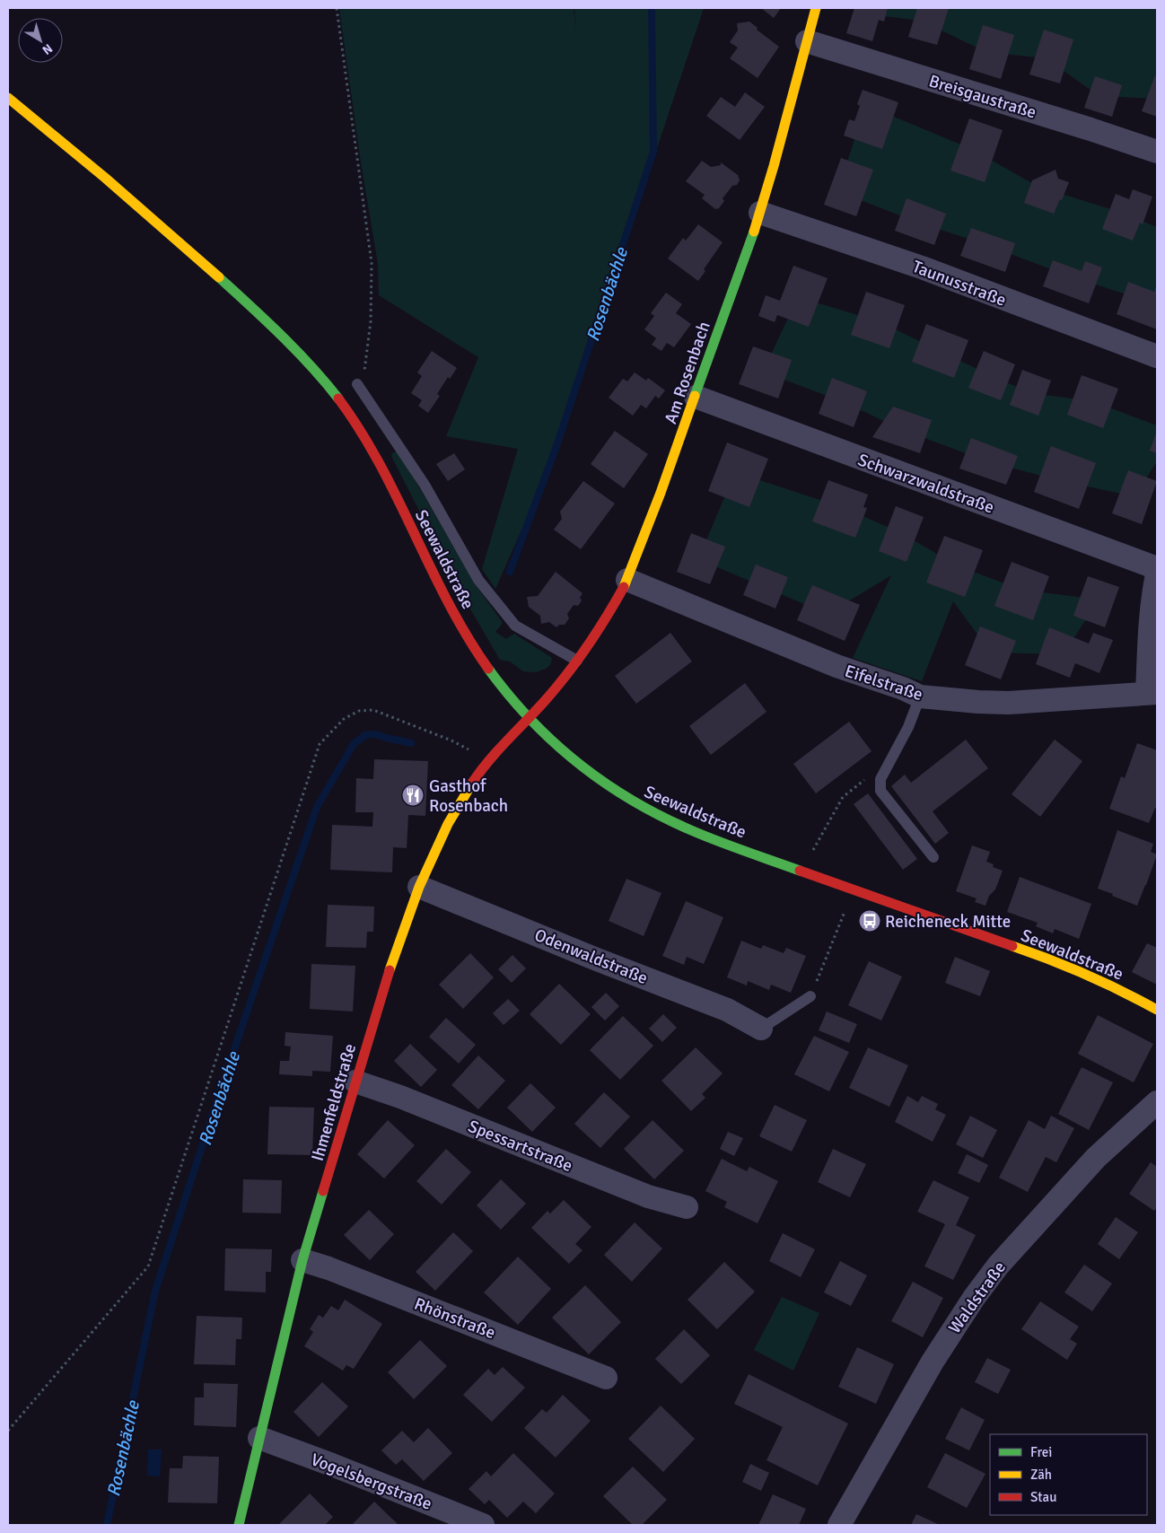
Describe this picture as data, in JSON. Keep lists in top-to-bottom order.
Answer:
{
  "streets": {
    "street": [
      "Breisgaustraße",
      "Taunusstraße",
      "Am Rosenbach",
      "Schwarzwaldstraße",
      "Seewaldstraße",
      "Eifelstraße",
      "Odenwaldstraße",
      "Ihmenfeldstraße",
      "Spessartstraße",
      "Waldstraße",
      "Rhönstraße",
      "Vogelsbergstraße"
    ]
  },
  "crossings": [
    ["Breisgaustraße", "Am Rosenbach"],
    ["Taunusstraße", "Am Rosenbach"],
    ["Am Rosenbach", "Schwarzwaldstraße"],
    ["Am Rosenbach", "Seewaldstraße"],
    ["Am Rosenbach", "Eifelstraße"],
    ["Am Rosenbach", "Ihmenfeldstraße"],
    ["Seewaldstraße", "Ihmenfeldstraße"],
    ["Odenwaldstraße", "Ihmenfeldstraße"],
    ["Ihmenfeldstraße", "Spessartstraße"],
    ["Ihmenfeldstraße", "Rhönstraße"],
    ["Ihmenfeldstraße", "Vogelsbergstraße"]
  ],
  "water": ["Rosenbächle"],
  "places": {
    "restaurant": ["Gasthof Rosenbach"],
    "bus stop": ["Reicheneck Mitte"]
  },
  "legend": ["Frei", "Zäh", "Stau"],
  "north": "bottom right"
}
